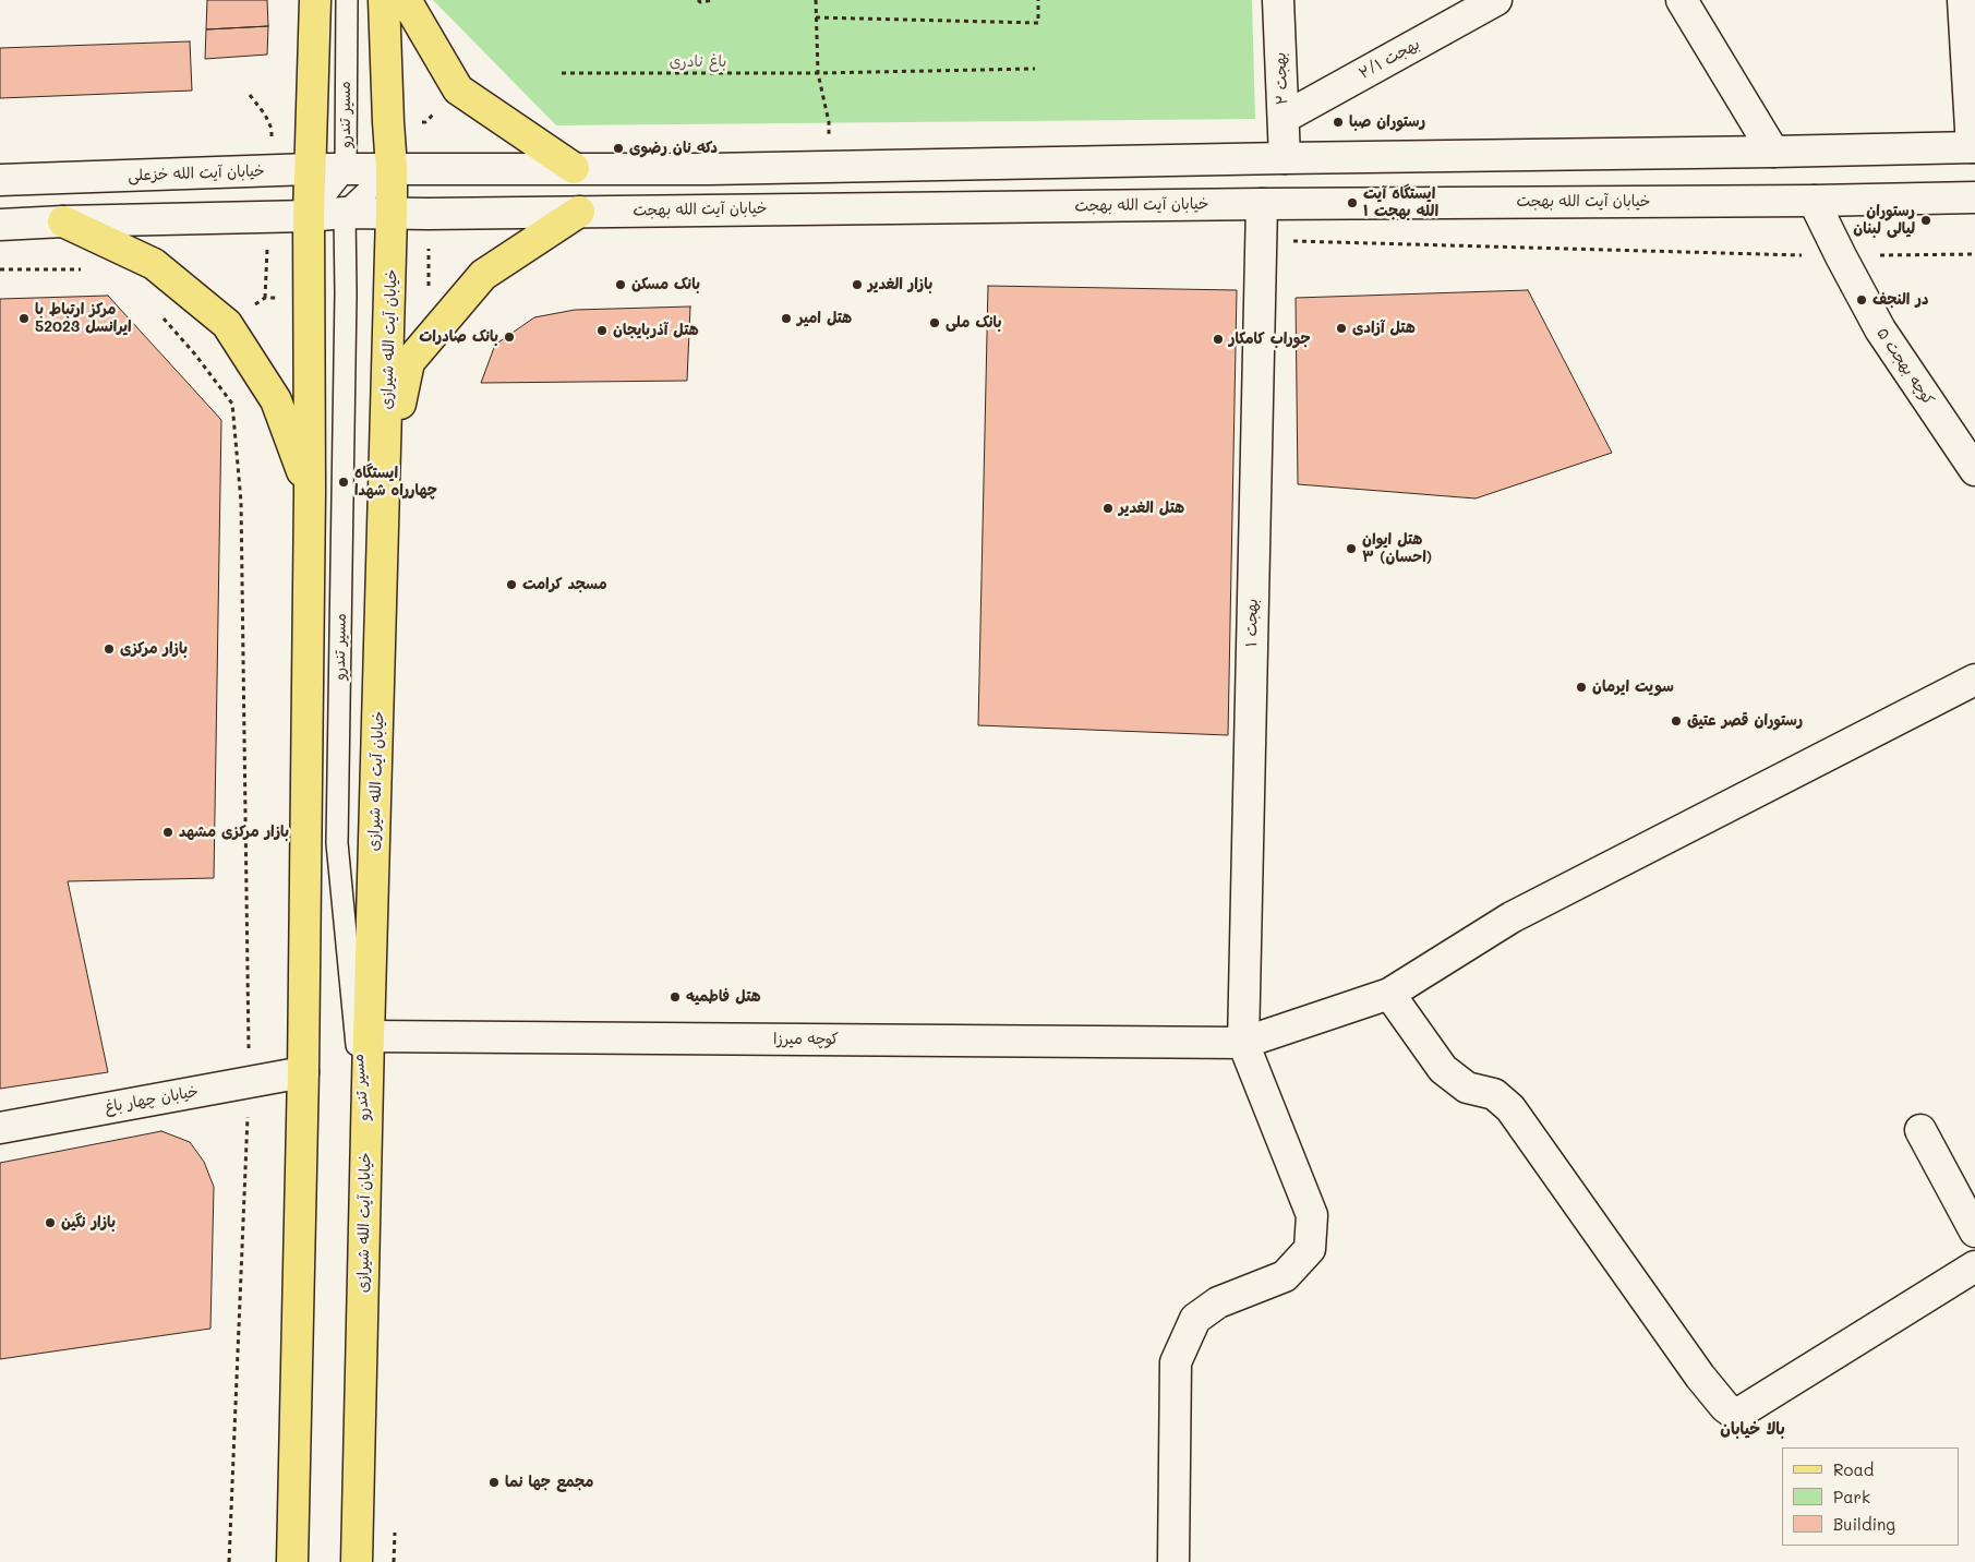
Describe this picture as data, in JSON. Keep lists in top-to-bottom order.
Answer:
{
  "streets": {
    "main road": ["خیابان آیت الله شیرازی"],
    "street": [
      "بهجت ۲/۱",
      "بهجت ۲",
      "خیابان آیت الله خزعلی",
      "خیابان آیت الله بهجت",
      "کوچه بهجت ۵",
      "بهجت ۱",
      "کوچه میرزا",
      "خیابان چهار باغ"
    ],
    "lane": ["مسیر تندرو"]
  },
  "crossings": [
    ["بهجت ۲/۱", "بهجت ۲"],
    ["مسیر تندرو", "خیابان آیت الله خزعلی"],
    ["مسیر تندرو", "خیابان آیت الله بهجت"],
    ["مسیر تندرو", "خیابان آیت الله شیرازی"],
    ["خیابان آیت الله خزعلی", "خیابان آیت الله شیرازی"],
    ["خیابان آیت الله بهجت", "خیابان آیت الله شیرازی"],
    ["خیابان آیت الله بهجت", "کوچه بهجت ۵"],
    ["خیابان آیت الله بهجت", "بهجت ۱"],
    ["خیابان آیت الله شیرازی", "کوچه میرزا"],
    ["بهجت ۱", "کوچه میرزا"]
  ],
  "districts": ["بالا خیابان"],
  "parks": ["باغ نادری"],
  "places": [
    "رستوران صبا",
    "دکه نان رضوی",
    "ایستگاه آیت الله بهجت ۱",
    "رستوران لیالی لبنان",
    "بانک مسکن",
    "بازار الغدير",
    "در النجف",
    "مرکز ارتباط با ایرانسل 52023",
    "هتل امیر",
    "بانک ملی",
    "هتل آزادی",
    "هتل آذربایجان",
    "بانک صادرات",
    "جوراب کامکار",
    "ایستگاه چهارراه شهدا",
    "هتل الغدیر",
    "هتل ایوان ۳ (احسان)",
    "مسجد کرامت",
    "بازار مرکزی",
    "سویت ایرمان",
    "رستوران قصر عتیق",
    "بازار مرکزی مشهد",
    "هتل فاطمیه",
    "بازار نگین",
    "مجمع جها نما"
  ],
  "legend": ["Road", "Park", "Building"]
}
